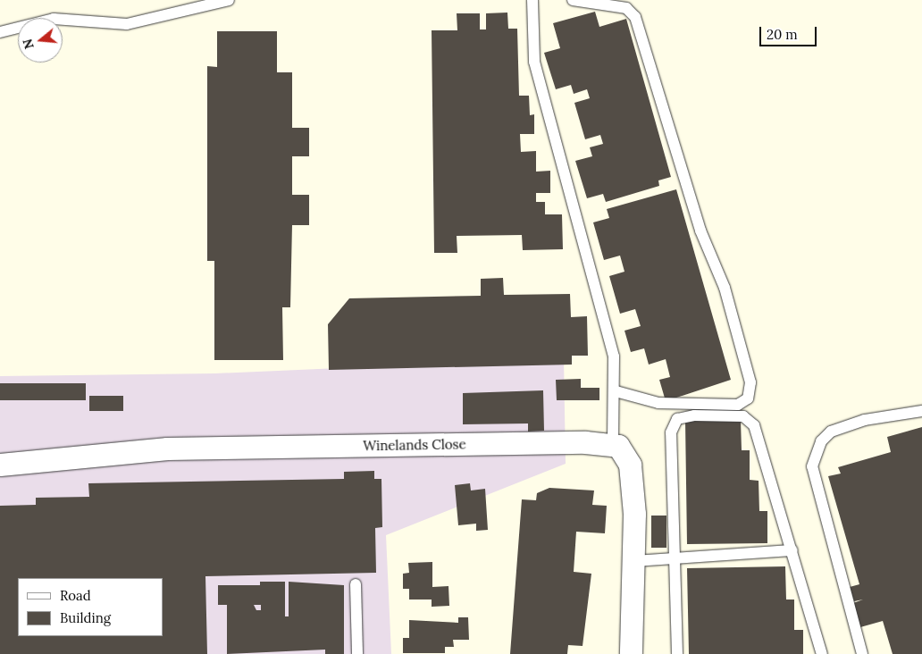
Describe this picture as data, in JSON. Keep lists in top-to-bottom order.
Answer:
{
  "streets": {
    "street": ["Winelands Close"]
  },
  "legend": ["Road", "Building"],
  "scale_bar": "20 m",
  "north": "left"
}
